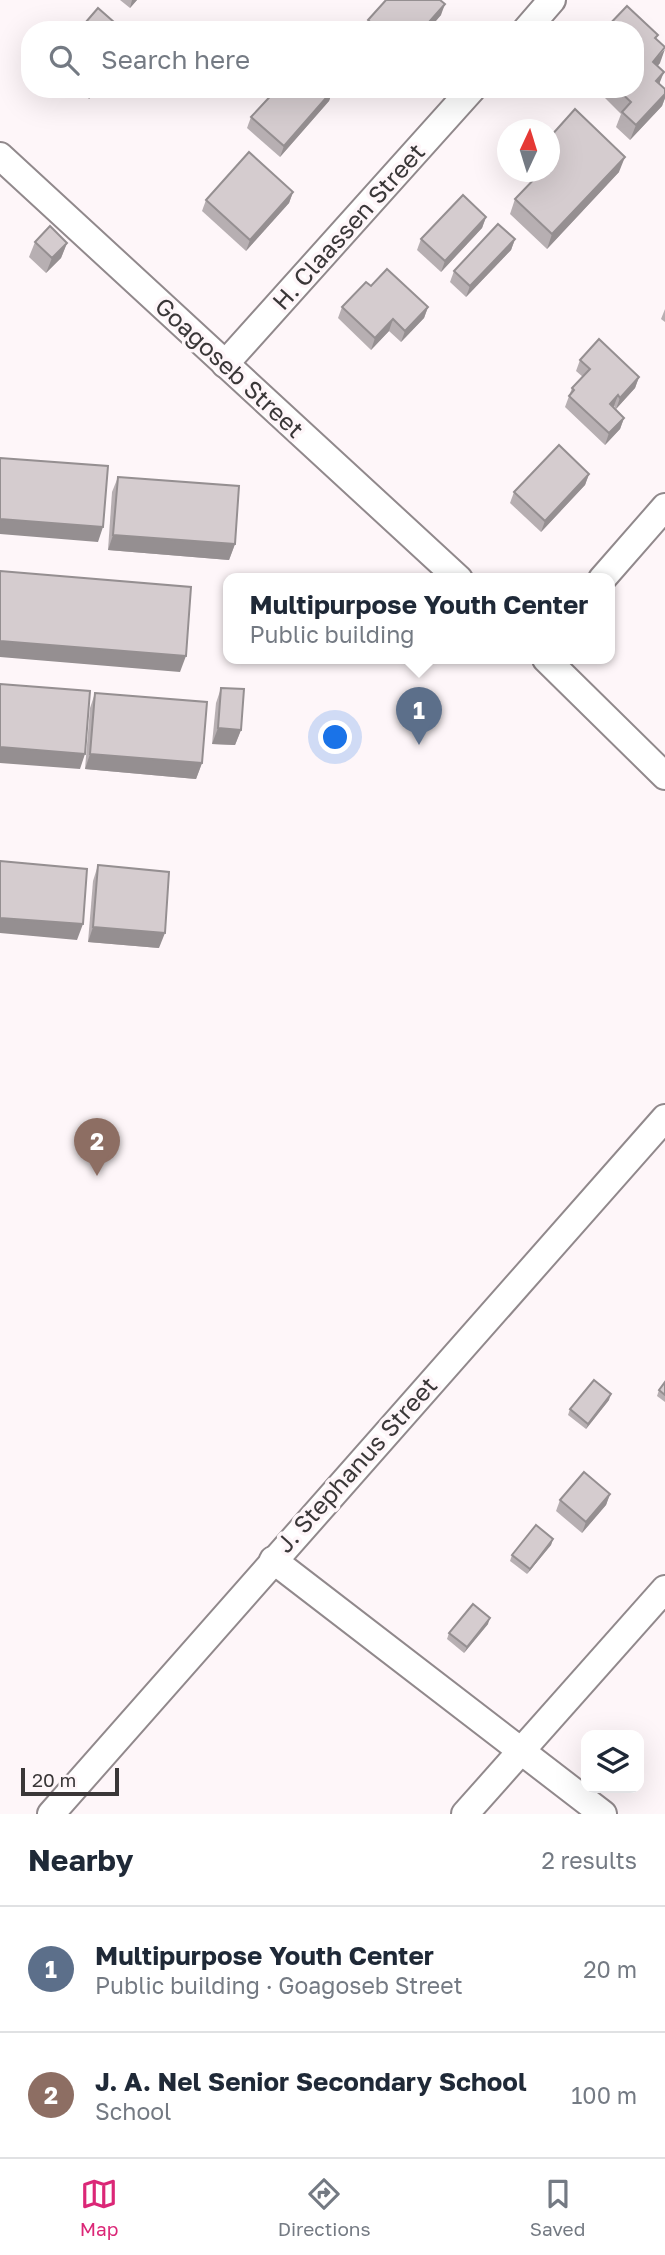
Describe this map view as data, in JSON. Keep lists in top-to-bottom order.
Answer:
{
  "streets": {
    "street": ["H. Claassen Street", "Goagoseb Street", "J. Stephanus Street"]
  },
  "crossings": [
    ["H. Claassen Street", "Goagoseb Street"]
  ],
  "scale_bar": "20 m",
  "north": "top",
  "page": {
    "search": "Search here",
    "popup": ["Multipurpose Youth Center", "Public building"],
    "pins": ["1", "2"],
    "scale": "20 m",
    "heading": ["Nearby", "2 results"],
    "list": [
      {
        "mark": "1",
        "name": "Multipurpose Youth Center",
        "note": "Public building · Goagoseb Street",
        "value": "20 m"
      },
      {
        "mark": "2",
        "name": "J. A. Nel Senior Secondary School",
        "note": "School",
        "value": "100 m"
      }
    ],
    "nav": ["Map", "Directions", "Saved"]
  }
}
